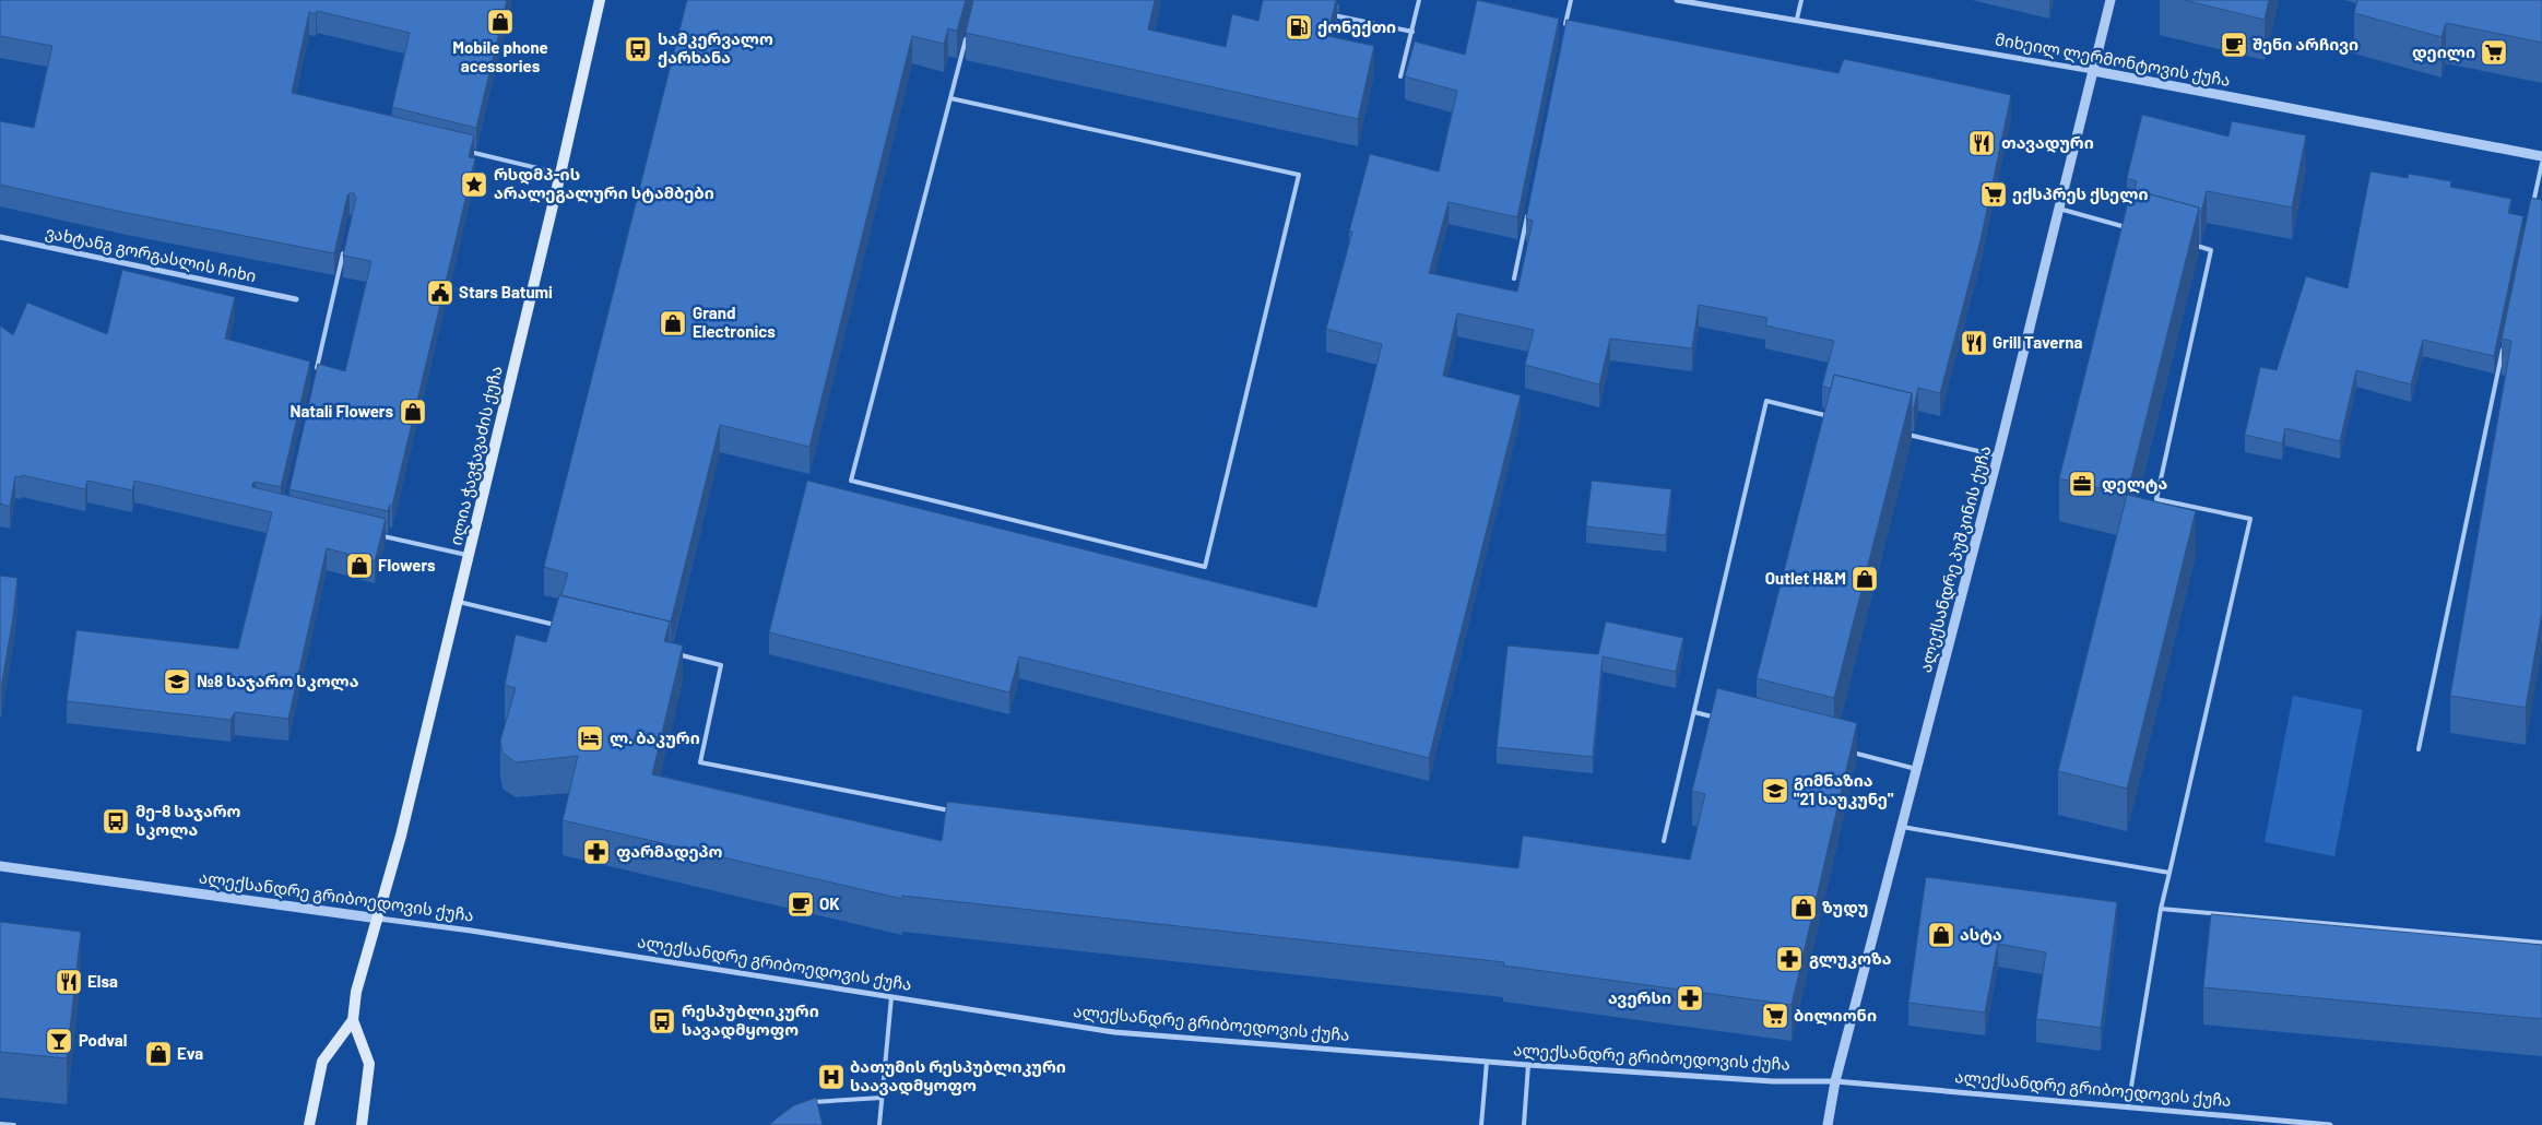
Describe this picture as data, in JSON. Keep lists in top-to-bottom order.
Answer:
{
  "streets": {
    "main road": ["ილია ჭავჭავაძის ქუჩა"],
    "street": [
      "მიხეილ ლერმონტოვის ქუჩა",
      "ვახტანგ გორგასლის ჩიხი",
      "ალექსანდრე პუშკინის ქუჩა",
      "ალექსანდრე გრიბოედოვის ქუჩა"
    ]
  },
  "crossings": [
    ["მიხეილ ლერმონტოვის ქუჩა", "ალექსანდრე პუშკინის ქუჩა"],
    ["ილია ჭავჭავაძის ქუჩა", "ალექსანდრე გრიბოედოვის ქუჩა"],
    ["ალექსანდრე პუშკინის ქუჩა", "ალექსანდრე გრიბოედოვის ქუჩა"]
  ],
  "places": {
    "shop": [
      "Mobile phone acessories",
      "Grand Electronics",
      "Natali Flowers",
      "Flowers",
      "Outlet H&M",
      "ზუდუ",
      "ასტა",
      "Eva"
    ],
    "fuel station": ["ქონექთი"],
    "cafe": ["შენი არჩივი", "OK"],
    "bus stop": ["სამკერვალო ქარხანა", "მე-8 საჯარო სკოლა", "რესპუბლიკური სავადმყოფო"],
    "supermarket": ["დეილი", "ექსპრეს ქსელი", "ბილიონი"],
    "restaurant": ["თავადური", "Grill Taverna", "Elsa"],
    "place": ["რსდმპ-ის არალეგალური სტამბები"],
    "public building": ["Stars Batumi"],
    "office": ["დელტა"],
    "school or university": ["№8 საჯარო სკოლა", "გიმნაზია \"21 საუკუნე\""],
    "hotel": ["ლ. ბაკური"],
    "pharmacy": ["ფარმადეპო", "გლუკოზა", "ავერსი"],
    "bar": ["Podval"],
    "hospital": ["ბათუმის რესპუბლიკური საავადმყოფო"]
  }
}
